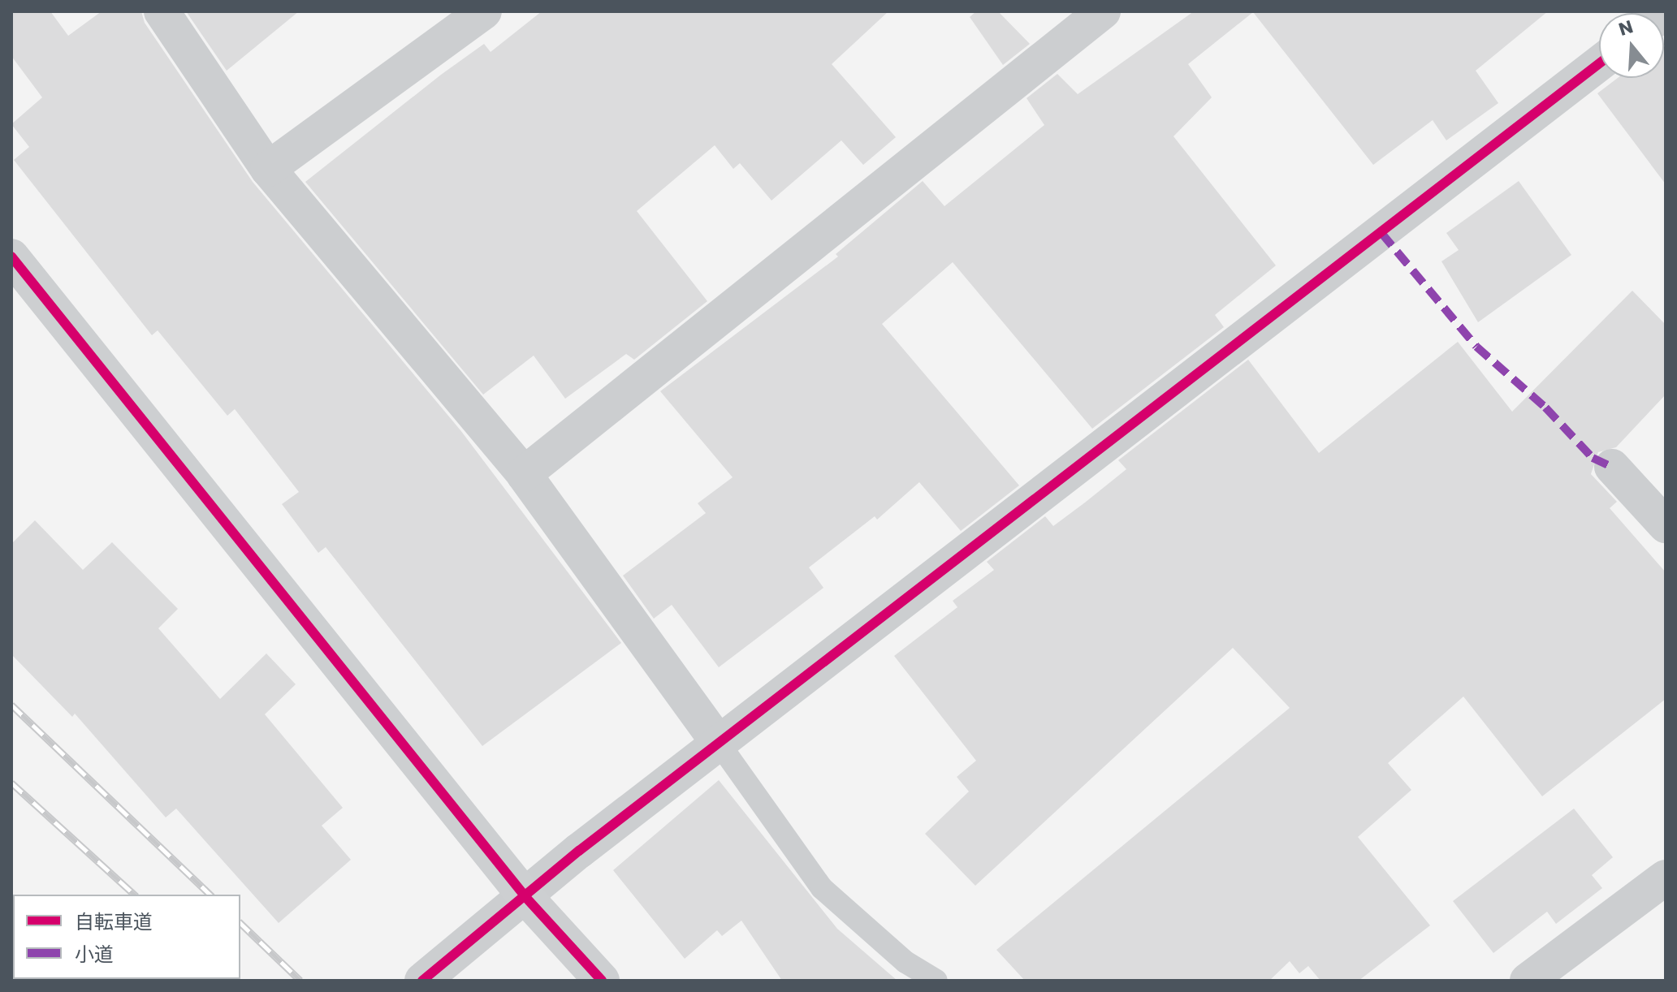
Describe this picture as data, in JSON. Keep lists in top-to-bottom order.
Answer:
{
  "legend": ["自転車道", "小道"],
  "north": "top"
}
